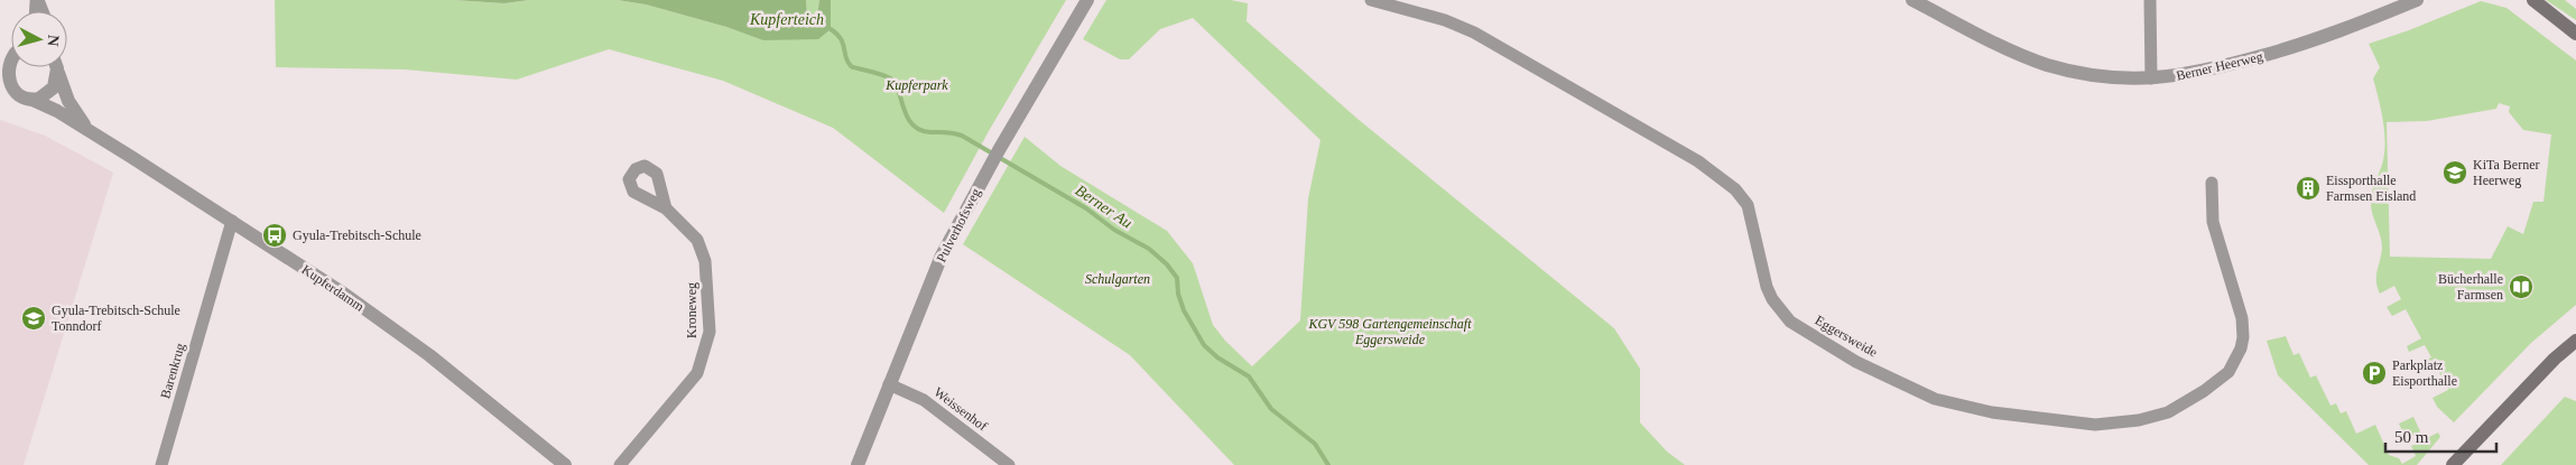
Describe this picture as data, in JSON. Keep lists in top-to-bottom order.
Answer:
{
  "streets": {
    "street": [
      "Berner Heerweg",
      "Pulverhofsweg",
      "Kupferdamm",
      "Kroneweg",
      "Eggersweide",
      "Barenkrug",
      "Weissenhof"
    ]
  },
  "crossings": [
    ["Pulverhofsweg", "Weissenhof"],
    ["Kupferdamm", "Barenkrug"]
  ],
  "water": ["Kupferteich", "Berner Au"],
  "parks": ["Kupferpark", "Schulgarten", "KGV 598 Gartengemeinschaft Eggersweide"],
  "places": {
    "school or university": ["KiTa Berner Heerweg", "Gyula-Trebitsch-Schule Tonndorf"],
    "building": ["Eissporthalle Farmsen Eisland"],
    "bus stop": ["Gyula-Trebitsch-Schule"],
    "library": ["Bücherhalle Farmsen"],
    "parking": ["Parkplatz Eisporthalle"]
  },
  "scale_bar": "50 m",
  "north": "right"
}
